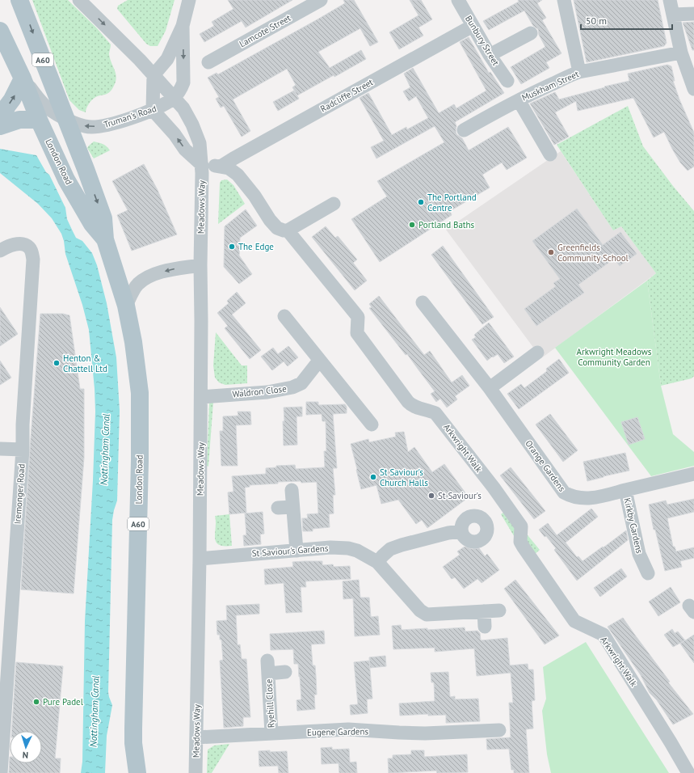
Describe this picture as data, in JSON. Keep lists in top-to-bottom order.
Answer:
{
  "streets": {
    "main road": ["A60", "London Road"],
    "street": [
      "Lamcote Street",
      "Bunbury Street",
      "Muskham Street",
      "Radcliffe Street",
      "Truman's Road",
      "Meadows Way",
      "Waldron Close",
      "Arkwright Walk",
      "Orange Gardens",
      "Iremonger Road",
      "Kirkby Gardens",
      "St Saviour's Gardens",
      "Ryehill Close",
      "Eugene Gardens"
    ]
  },
  "crossings": [
    ["Bunbury Street", "Radcliffe Street"],
    ["Radcliffe Street", "Arkwright Walk"],
    ["Truman's Road", "London Road"],
    ["Truman's Road", "Meadows Way"],
    ["Meadows Way", "Waldron Close"],
    ["Meadows Way", "Arkwright Walk"],
    ["Meadows Way", "St Saviour's Gardens"],
    ["Meadows Way", "Eugene Gardens"],
    ["Orange Gardens", "Kirkby Gardens"],
    ["Ryehill Close", "Eugene Gardens"]
  ],
  "one_way": ["Truman's Road"],
  "water": ["Nottingham Canal"],
  "parks": ["Arkwright Meadows Community Garden"],
  "places": [
    "The Portland Centre",
    "Portland Baths",
    "The Edge",
    "Greenfields Community School",
    "Henton & Chattell Ltd",
    "St Saviour's Church Halls",
    "St Saviour's",
    "Pure Padel"
  ],
  "scale_bar": "50 m",
  "north": "bottom"
}
